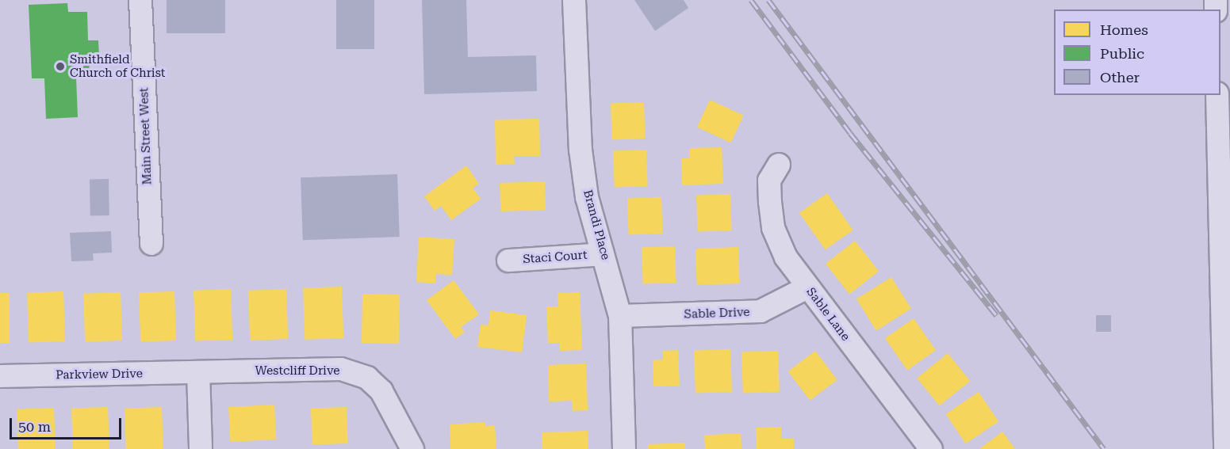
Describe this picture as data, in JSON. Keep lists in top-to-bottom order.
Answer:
{
  "streets": {
    "street": [
      "Main Street West",
      "Brandi Place",
      "Staci Court",
      "Sable Drive",
      "Sable Lane",
      "Westcliff Drive",
      "Parkview Drive"
    ]
  },
  "crossings": [
    ["Brandi Place", "Staci Court"],
    ["Brandi Place", "Sable Drive"],
    ["Sable Drive", "Sable Lane"],
    ["Westcliff Drive", "Parkview Drive"]
  ],
  "places": ["Smithfield Church of Christ"],
  "legend": ["Homes", "Public", "Other"],
  "scale_bar": "50 m"
}
